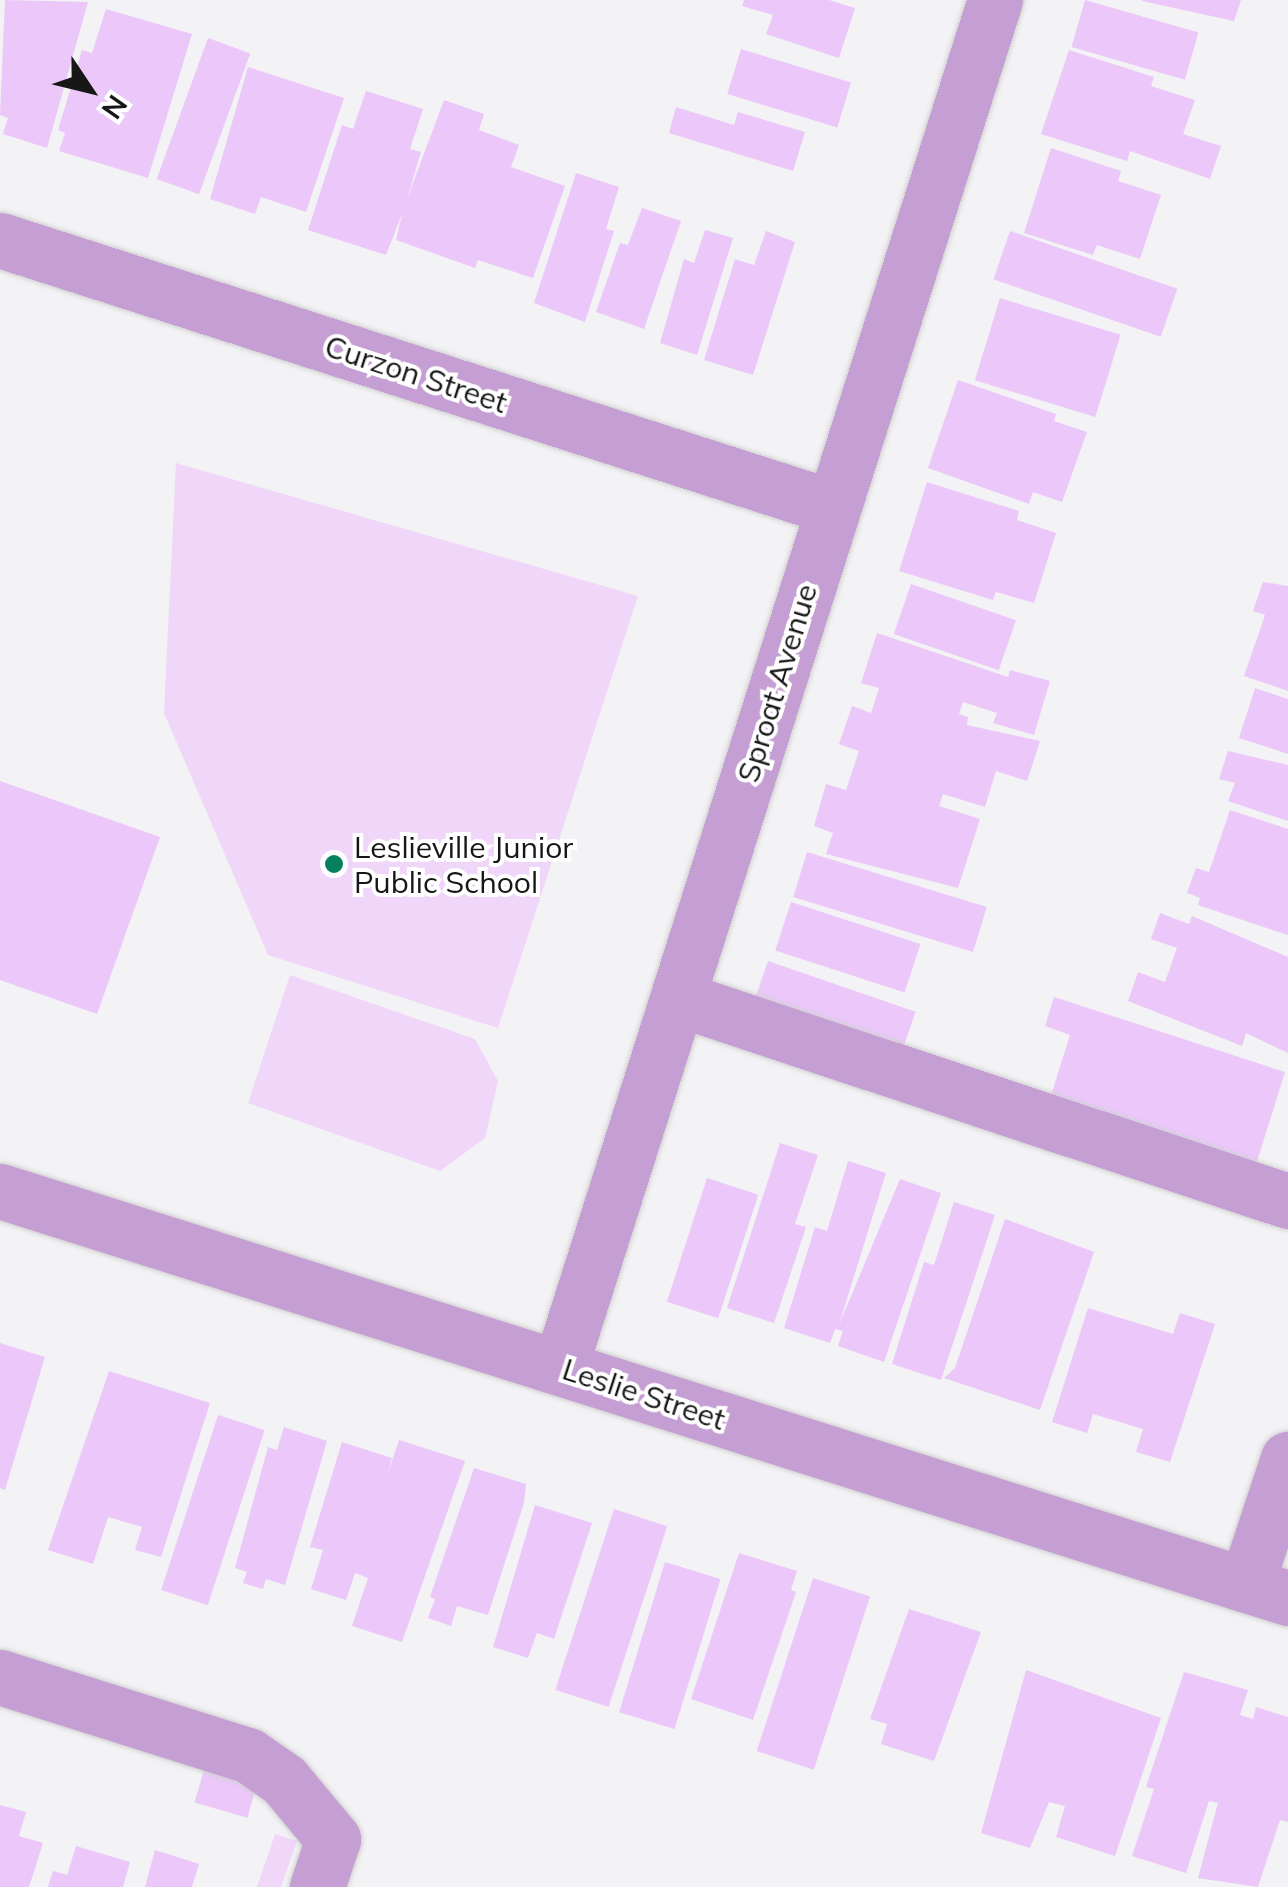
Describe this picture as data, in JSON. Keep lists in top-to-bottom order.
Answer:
{
  "streets": {
    "street": ["Curzon Street", "Sproat Avenue", "Leslie Street"]
  },
  "crossings": [
    ["Curzon Street", "Sproat Avenue"],
    ["Sproat Avenue", "Leslie Street"]
  ],
  "places": ["Leslieville Junior Public School"],
  "north": "bottom right"
}
